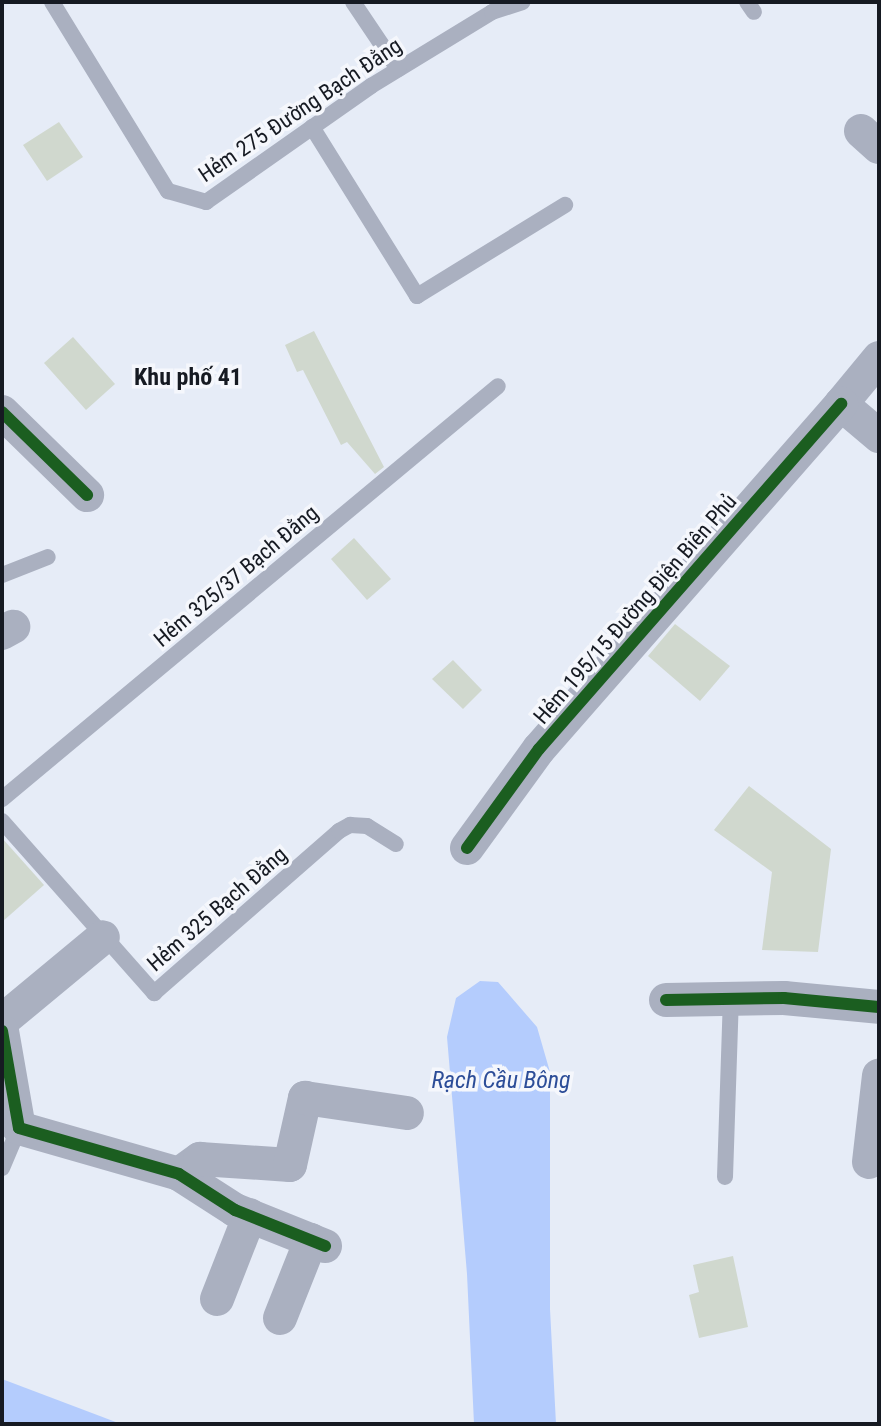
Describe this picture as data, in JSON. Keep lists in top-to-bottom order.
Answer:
{
  "streets": {
    "street": ["Hẻm 195/15 Đường Điện Biên Phủ"],
    "lane": ["Hẻm 275 Đường Bạch Đằng", "Hẻm 325/37 Bạch Đằng", "Hẻm 325 Bạch Đằng"]
  },
  "districts": ["Khu phố 41"],
  "water": ["Rạch Cầu Bông"]
}
